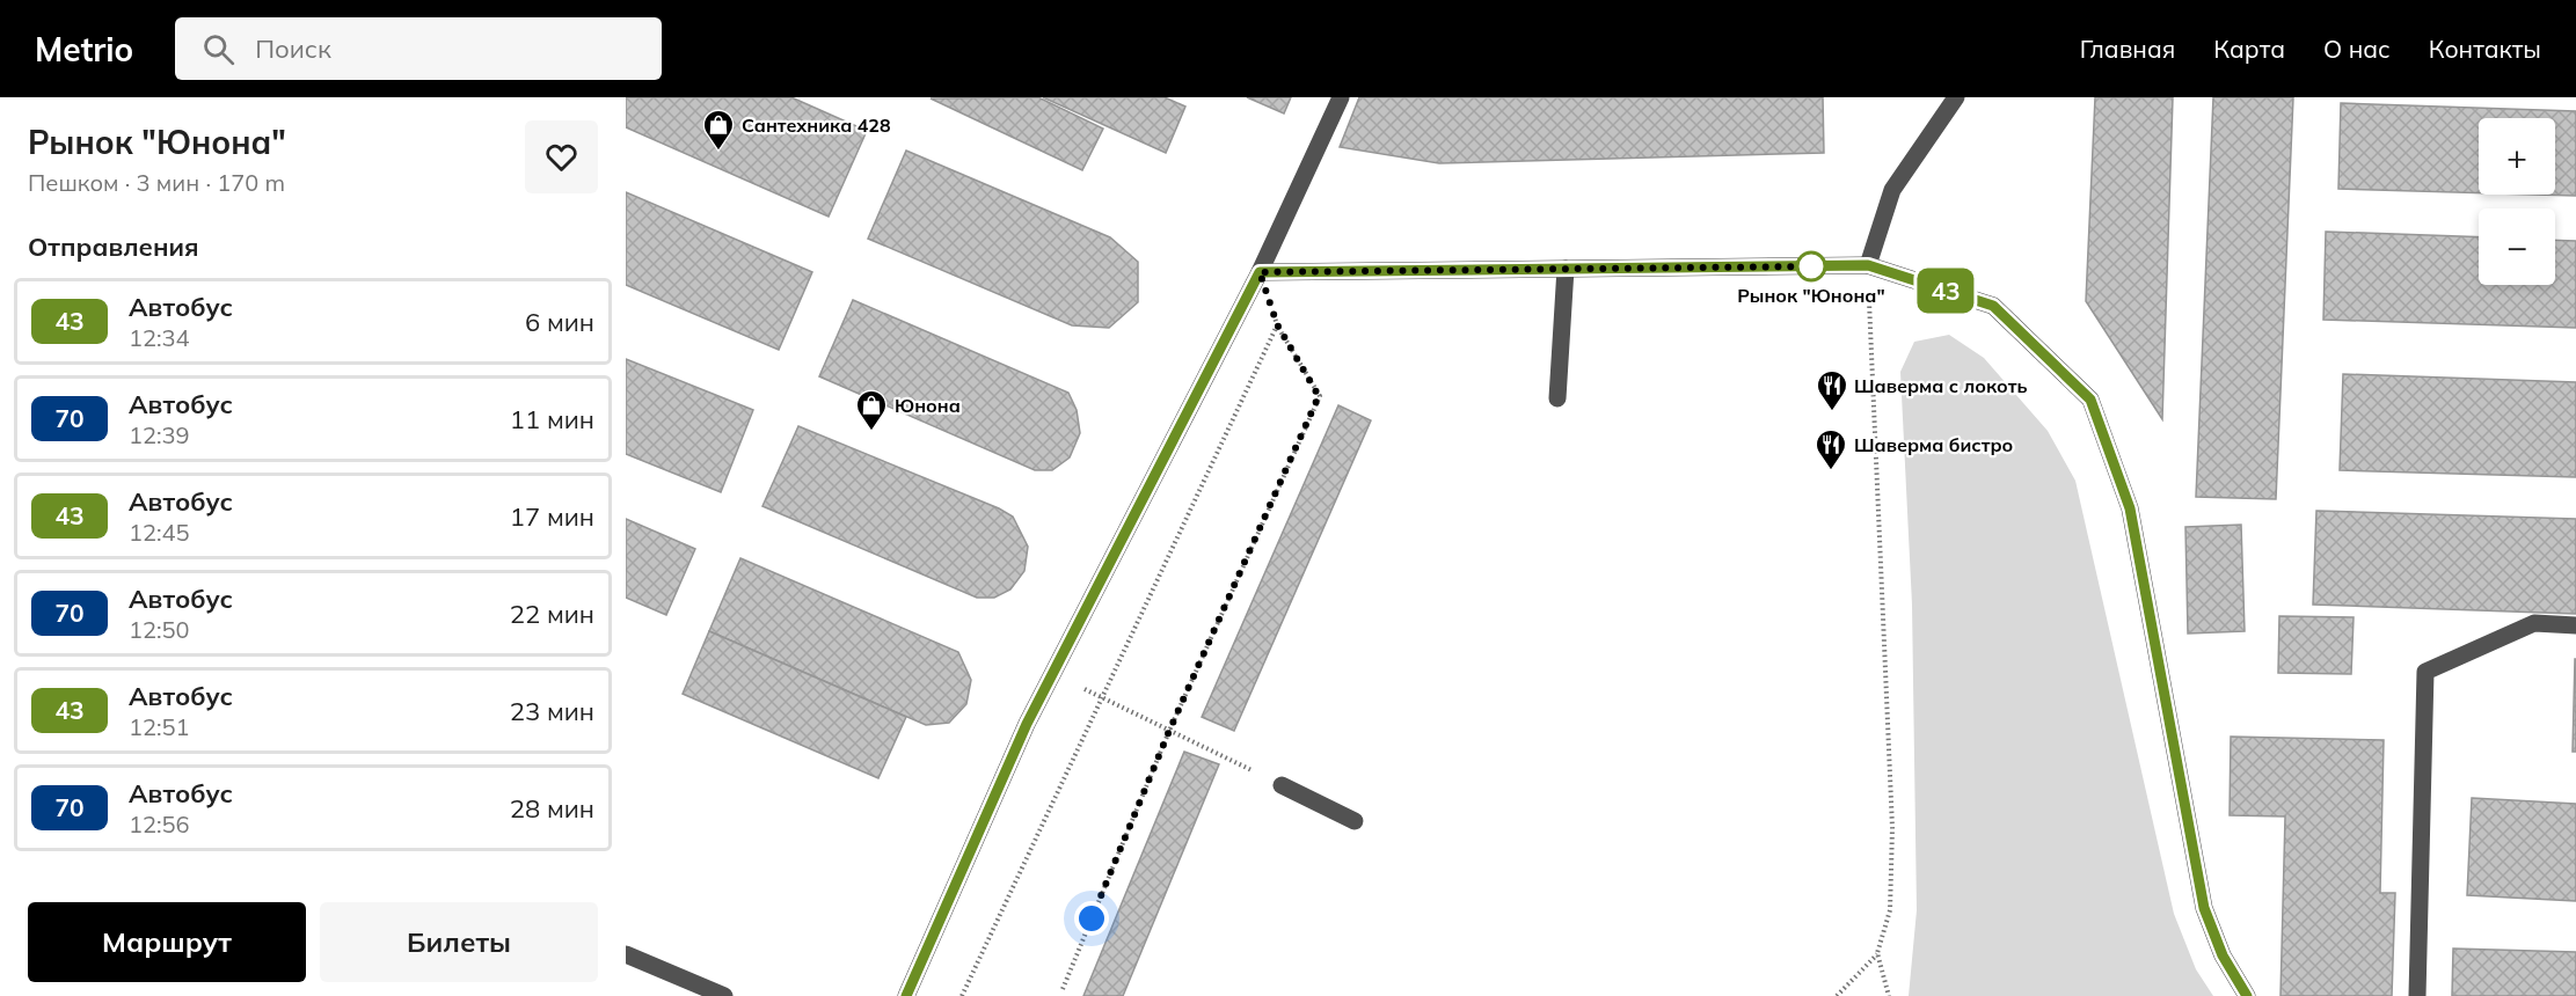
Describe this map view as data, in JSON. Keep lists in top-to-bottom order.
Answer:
{
  "places": {
    "shop": ["Сантехника 428", "Юнона"],
    "other": ["Рынок \"Юнона\""],
    "restaurant": ["Шаверма с локоть", "Шаверма бистро"]
  },
  "lines": ["bus line 43"],
  "page": {
    "header": "Metrio",
    "search": "Поиск",
    "nav": [
      "Главная",
      "Карта",
      "О нас",
      "Контакты"
    ],
    "heading": [
      ["Рынок \"Юнона\"", "Пешком · 3 мин · 170 m"],
      "Отправления"
    ],
    "on_map": "43",
    "map_buttons": ["+", "−"],
    "list": [
      {
        "mark": "43",
        "name": "Автобус",
        "note": "12:34",
        "value": "6 мин"
      },
      {
        "mark": "70",
        "name": "Автобус",
        "note": "12:39",
        "value": "11 мин"
      },
      {
        "mark": "43",
        "name": "Автобус",
        "note": "12:45",
        "value": "17 мин"
      },
      {
        "mark": "70",
        "name": "Автобус",
        "note": "12:50",
        "value": "22 мин"
      },
      {
        "mark": "43",
        "name": "Автобус",
        "note": "12:51",
        "value": "23 мин"
      },
      {
        "mark": "70",
        "name": "Автобус",
        "note": "12:56",
        "value": "28 мин"
      }
    ],
    "buttons": ["Маршрут", "Билеты"]
  }
}
